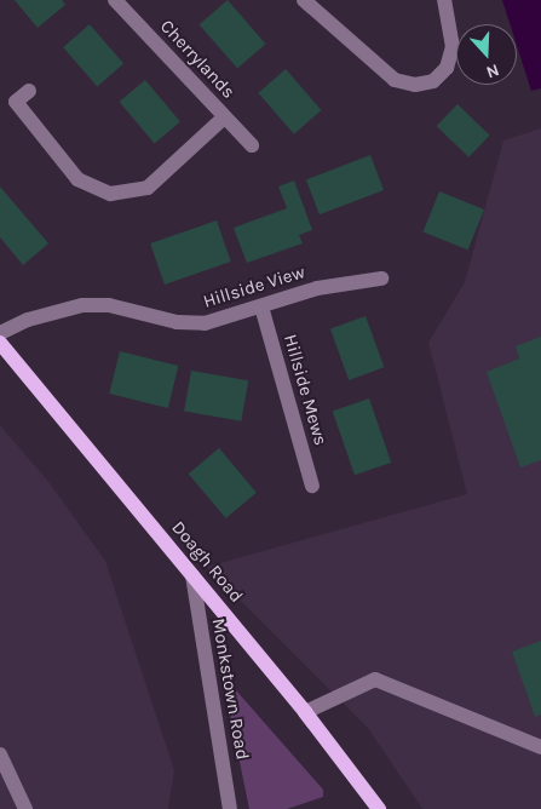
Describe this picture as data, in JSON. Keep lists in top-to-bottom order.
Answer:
{
  "streets": {
    "main road": ["Doagh Road"],
    "street": [
      "Cherrylands",
      "Hillside View",
      "Hillside Mews",
      "Monkstown Road"
    ]
  },
  "crossings": [
    ["Hillside View", "Hillside Mews"],
    ["Doagh Road", "Monkstown Road"]
  ],
  "north": "bottom"
}
